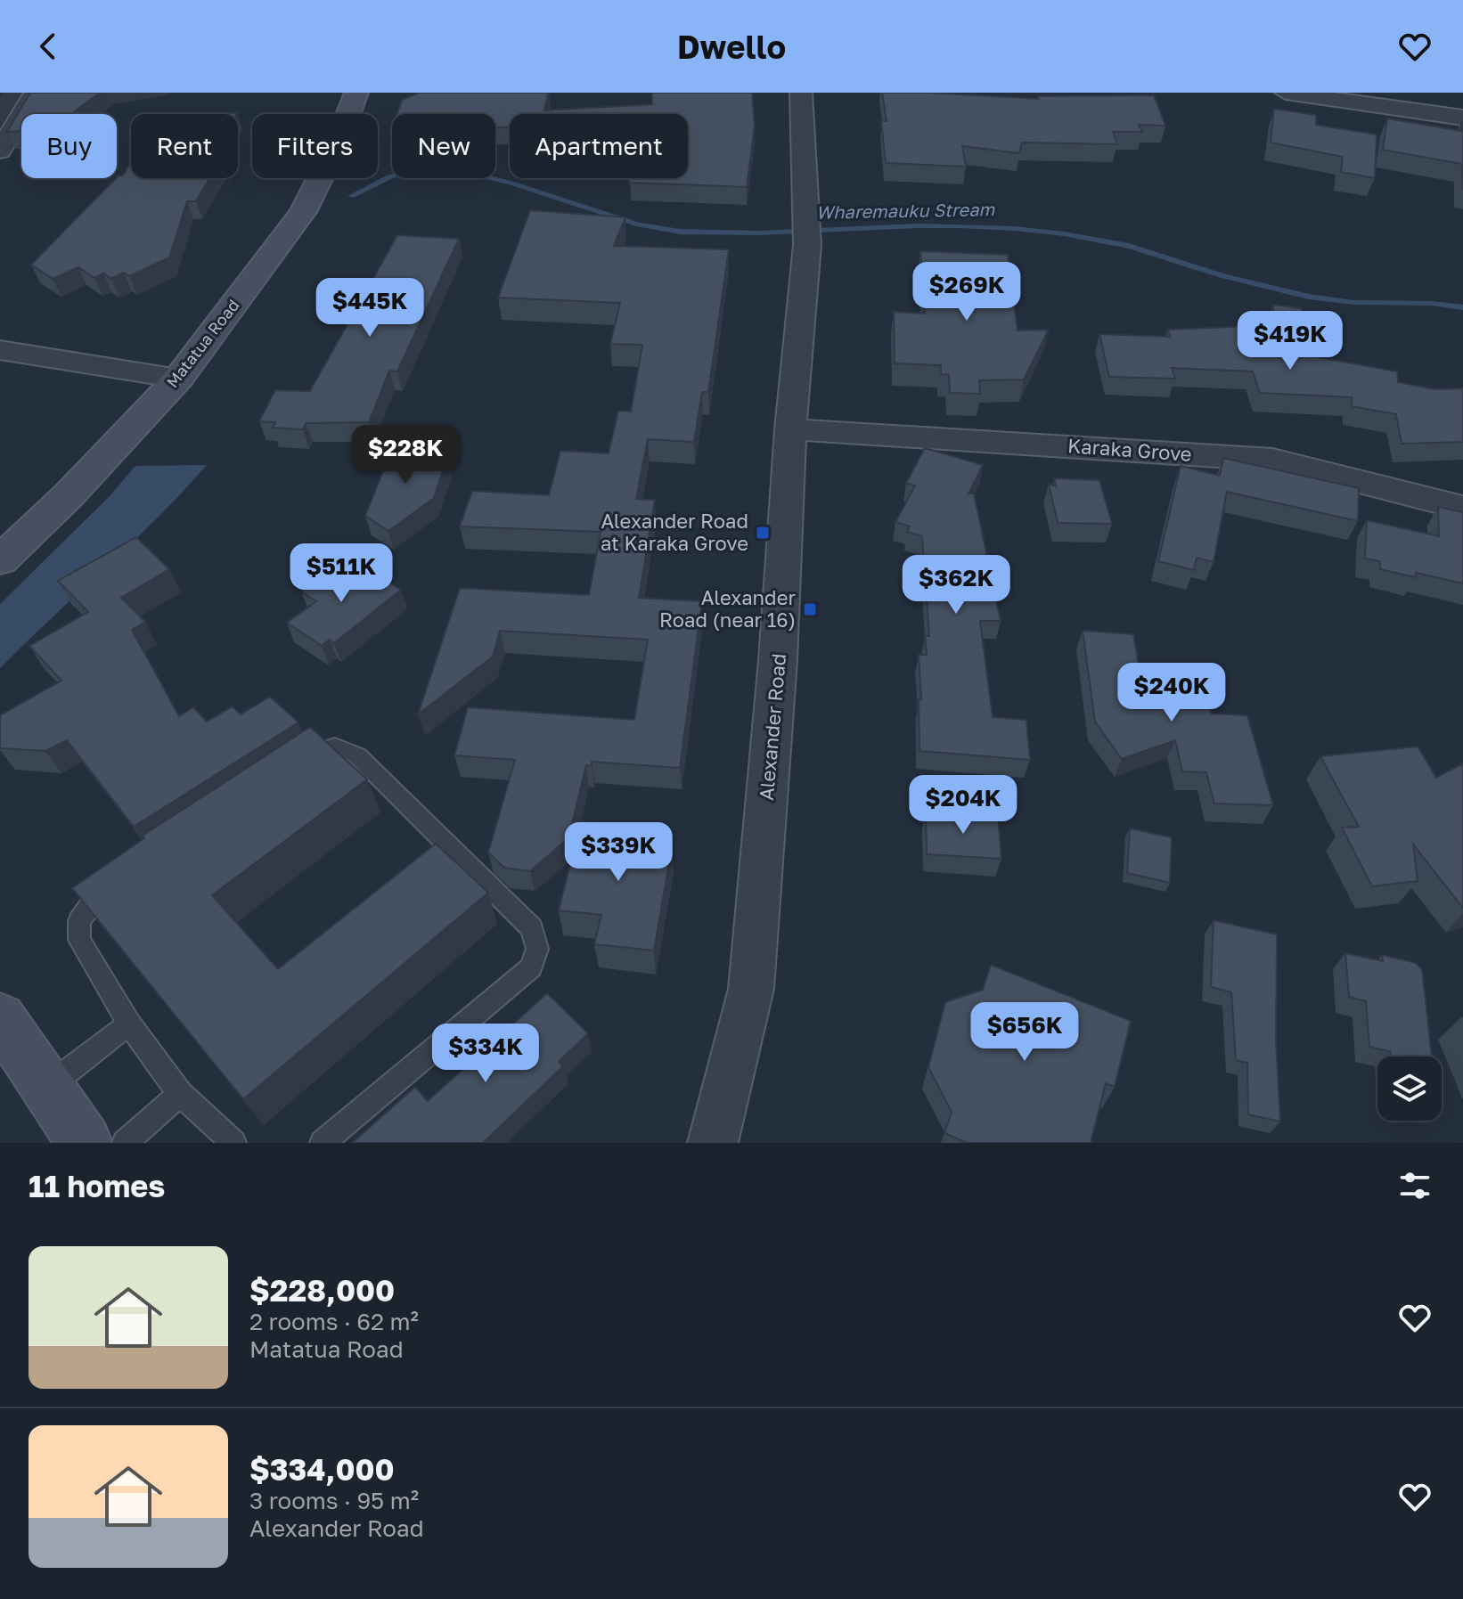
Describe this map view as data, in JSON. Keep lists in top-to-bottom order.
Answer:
{
  "streets": {
    "main road": ["Matatua Road"],
    "street": ["Karaka Grove", "Alexander Road"]
  },
  "crossings": [
    ["Karaka Grove", "Alexander Road"]
  ],
  "water": ["Wharemauku Stream"],
  "places": {
    "transit": ["Alexander Road at Karaka Grove", "Alexander Road (near 16)"]
  },
  "page": {
    "header": "Dwello",
    "chip": [
      "Buy",
      "Rent",
      "Filters",
      "New",
      "Apartment"
    ],
    "price": [
      "$269K",
      "$445K",
      "$419K",
      "$228K",
      "$511K",
      "$362K",
      "$240K",
      "$204K",
      "$339K",
      "$656K",
      "$334K"
    ],
    "heading": "11 homes",
    "list": [
      {
        "name": "$228,000",
        "note": "2 rooms · 62 m² · Matatua Road"
      },
      {
        "name": "$334,000",
        "note": "3 rooms · 95 m² · Alexander Road"
      }
    ]
  }
}
